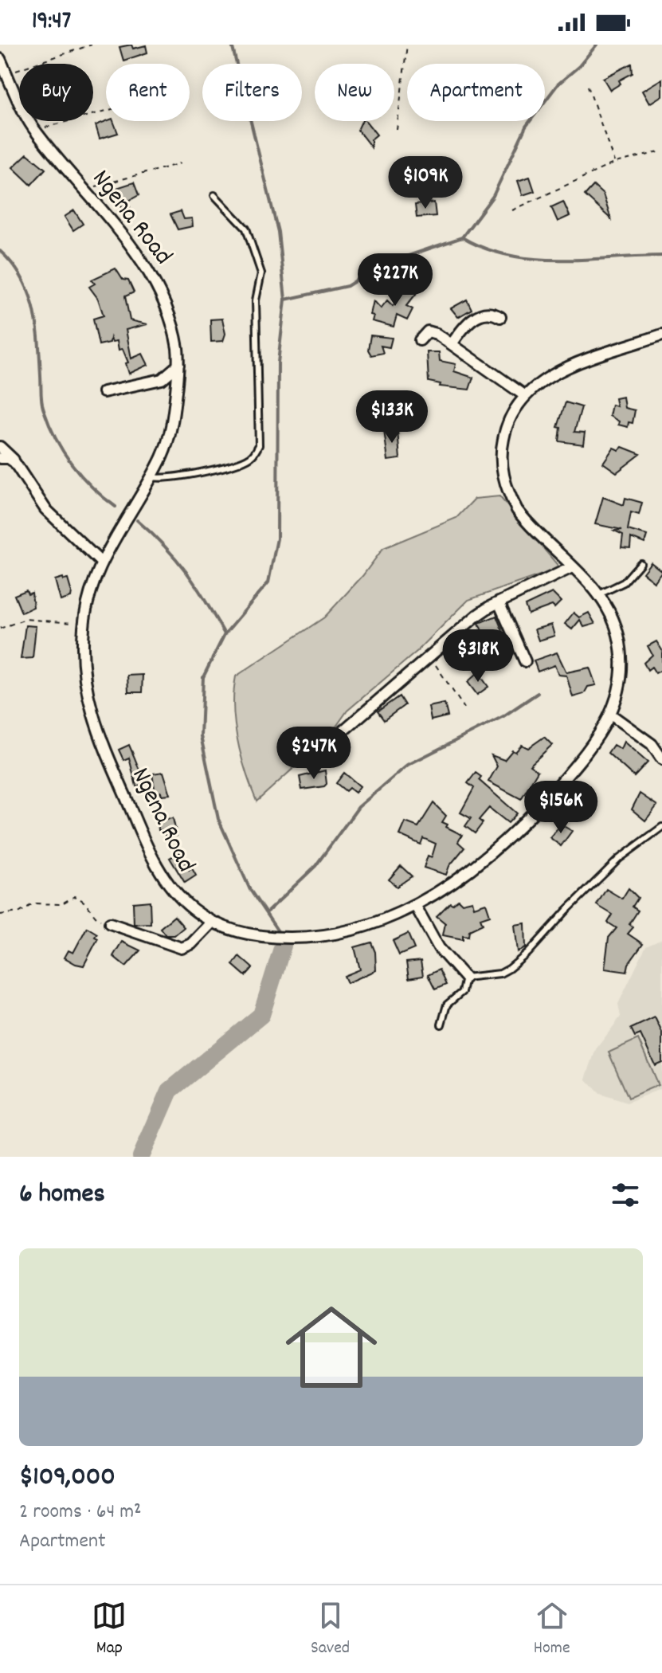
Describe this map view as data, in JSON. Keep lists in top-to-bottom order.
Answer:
{
  "streets": {
    "street": ["Ngena Road"]
  },
  "page": {
    "status": "19:47",
    "chip": [
      "Buy",
      "Rent",
      "Filters",
      "New",
      "Apartment"
    ],
    "price": [
      "$109K",
      "$227K",
      "$133K",
      "$318K",
      "$247K",
      "$156K"
    ],
    "heading": "6 homes",
    "list": [
      {
        "name": "$109,000",
        "note": "2 rooms · 64 m² · Apartment"
      }
    ],
    "tabs": ["Map", "Saved", "Home"]
  }
}
